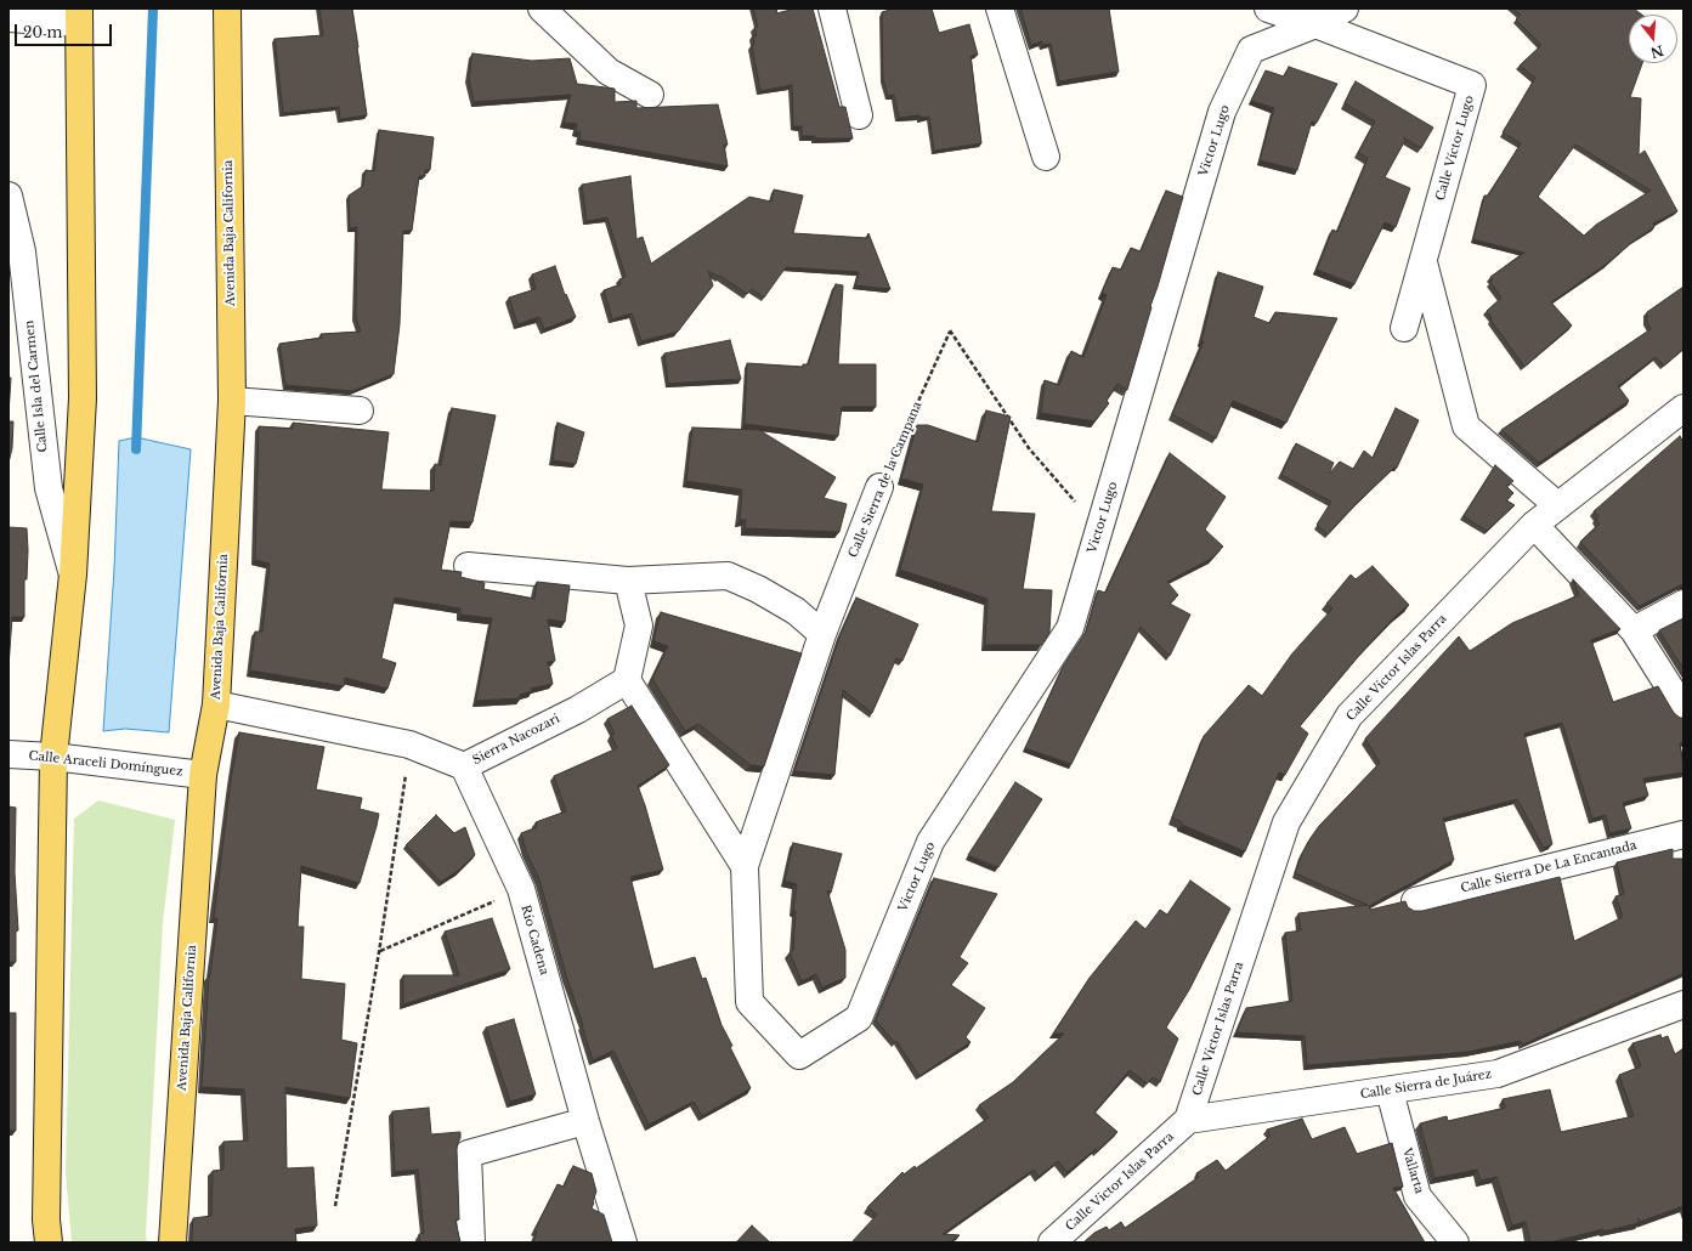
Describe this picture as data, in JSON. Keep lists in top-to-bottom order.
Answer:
{
  "streets": {
    "main road": ["Avenida Baja California"],
    "street": [
      "Victor Lugo",
      "Calle Víctor Lugo",
      "Calle Isla del Carmen",
      "Calle Sierra de la Campana",
      "Calle Víctor Islas Parra",
      "Sierra Nacozari",
      "Calle Araceli Domínguez",
      "Calle Sierra De La Encantada",
      "Río Cadena",
      "Calle Sierra de Juárez",
      "Vallarta",
      "Calle Victor Islas Parra"
    ]
  },
  "crossings": [
    ["Victor Lugo", "Calle Víctor Lugo"],
    ["Victor Lugo", "Calle Sierra de la Campana"],
    ["Calle Víctor Lugo", "Calle Víctor Islas Parra"],
    ["Avenida Baja California", "Sierra Nacozari"],
    ["Avenida Baja California", "Calle Araceli Domínguez"],
    ["Calle Víctor Islas Parra", "Calle Sierra de Juárez"],
    ["Calle Víctor Islas Parra", "Calle Victor Islas Parra"],
    ["Sierra Nacozari", "Río Cadena"],
    ["Calle Sierra de Juárez", "Vallarta"],
    ["Calle Sierra de Juárez", "Calle Victor Islas Parra"]
  ],
  "scale_bar": "20 m",
  "north": "bottom"
}
